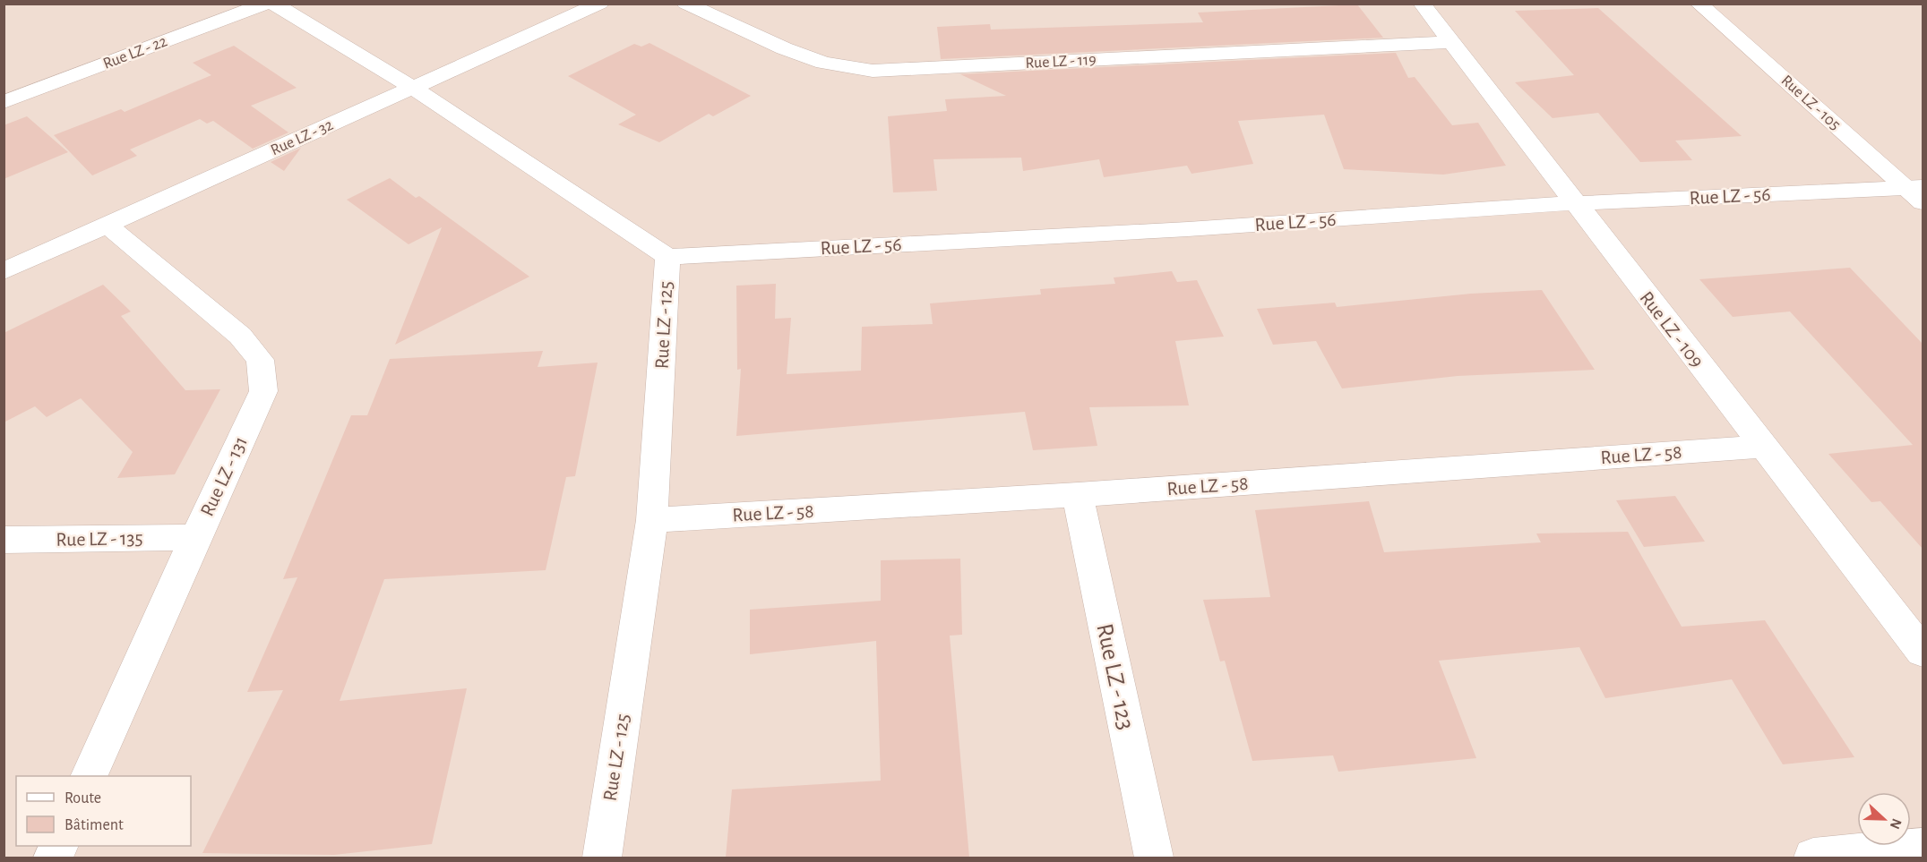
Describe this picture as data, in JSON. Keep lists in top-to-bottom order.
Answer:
{
  "streets": {
    "street": [
      "Rue LZ - 22",
      "Rue LZ - 119",
      "Rue LZ - 105",
      "Rue LZ - 32",
      "Rue LZ - 56",
      "Rue LZ - 125",
      "Rue LZ - 109",
      "Rue LZ - 58",
      "Rue LZ - 131",
      "Rue LZ - 135",
      "Rue LZ - 123"
    ]
  },
  "crossings": [
    ["Rue LZ - 119", "Rue LZ - 109"],
    ["Rue LZ - 105", "Rue LZ - 56"],
    ["Rue LZ - 32", "Rue LZ - 125"],
    ["Rue LZ - 32", "Rue LZ - 131"],
    ["Rue LZ - 56", "Rue LZ - 125"],
    ["Rue LZ - 56", "Rue LZ - 109"],
    ["Rue LZ - 125", "Rue LZ - 58"],
    ["Rue LZ - 109", "Rue LZ - 58"],
    ["Rue LZ - 58", "Rue LZ - 123"],
    ["Rue LZ - 131", "Rue LZ - 135"]
  ],
  "legend": ["Route", "Bâtiment"],
  "north": "right"
}
